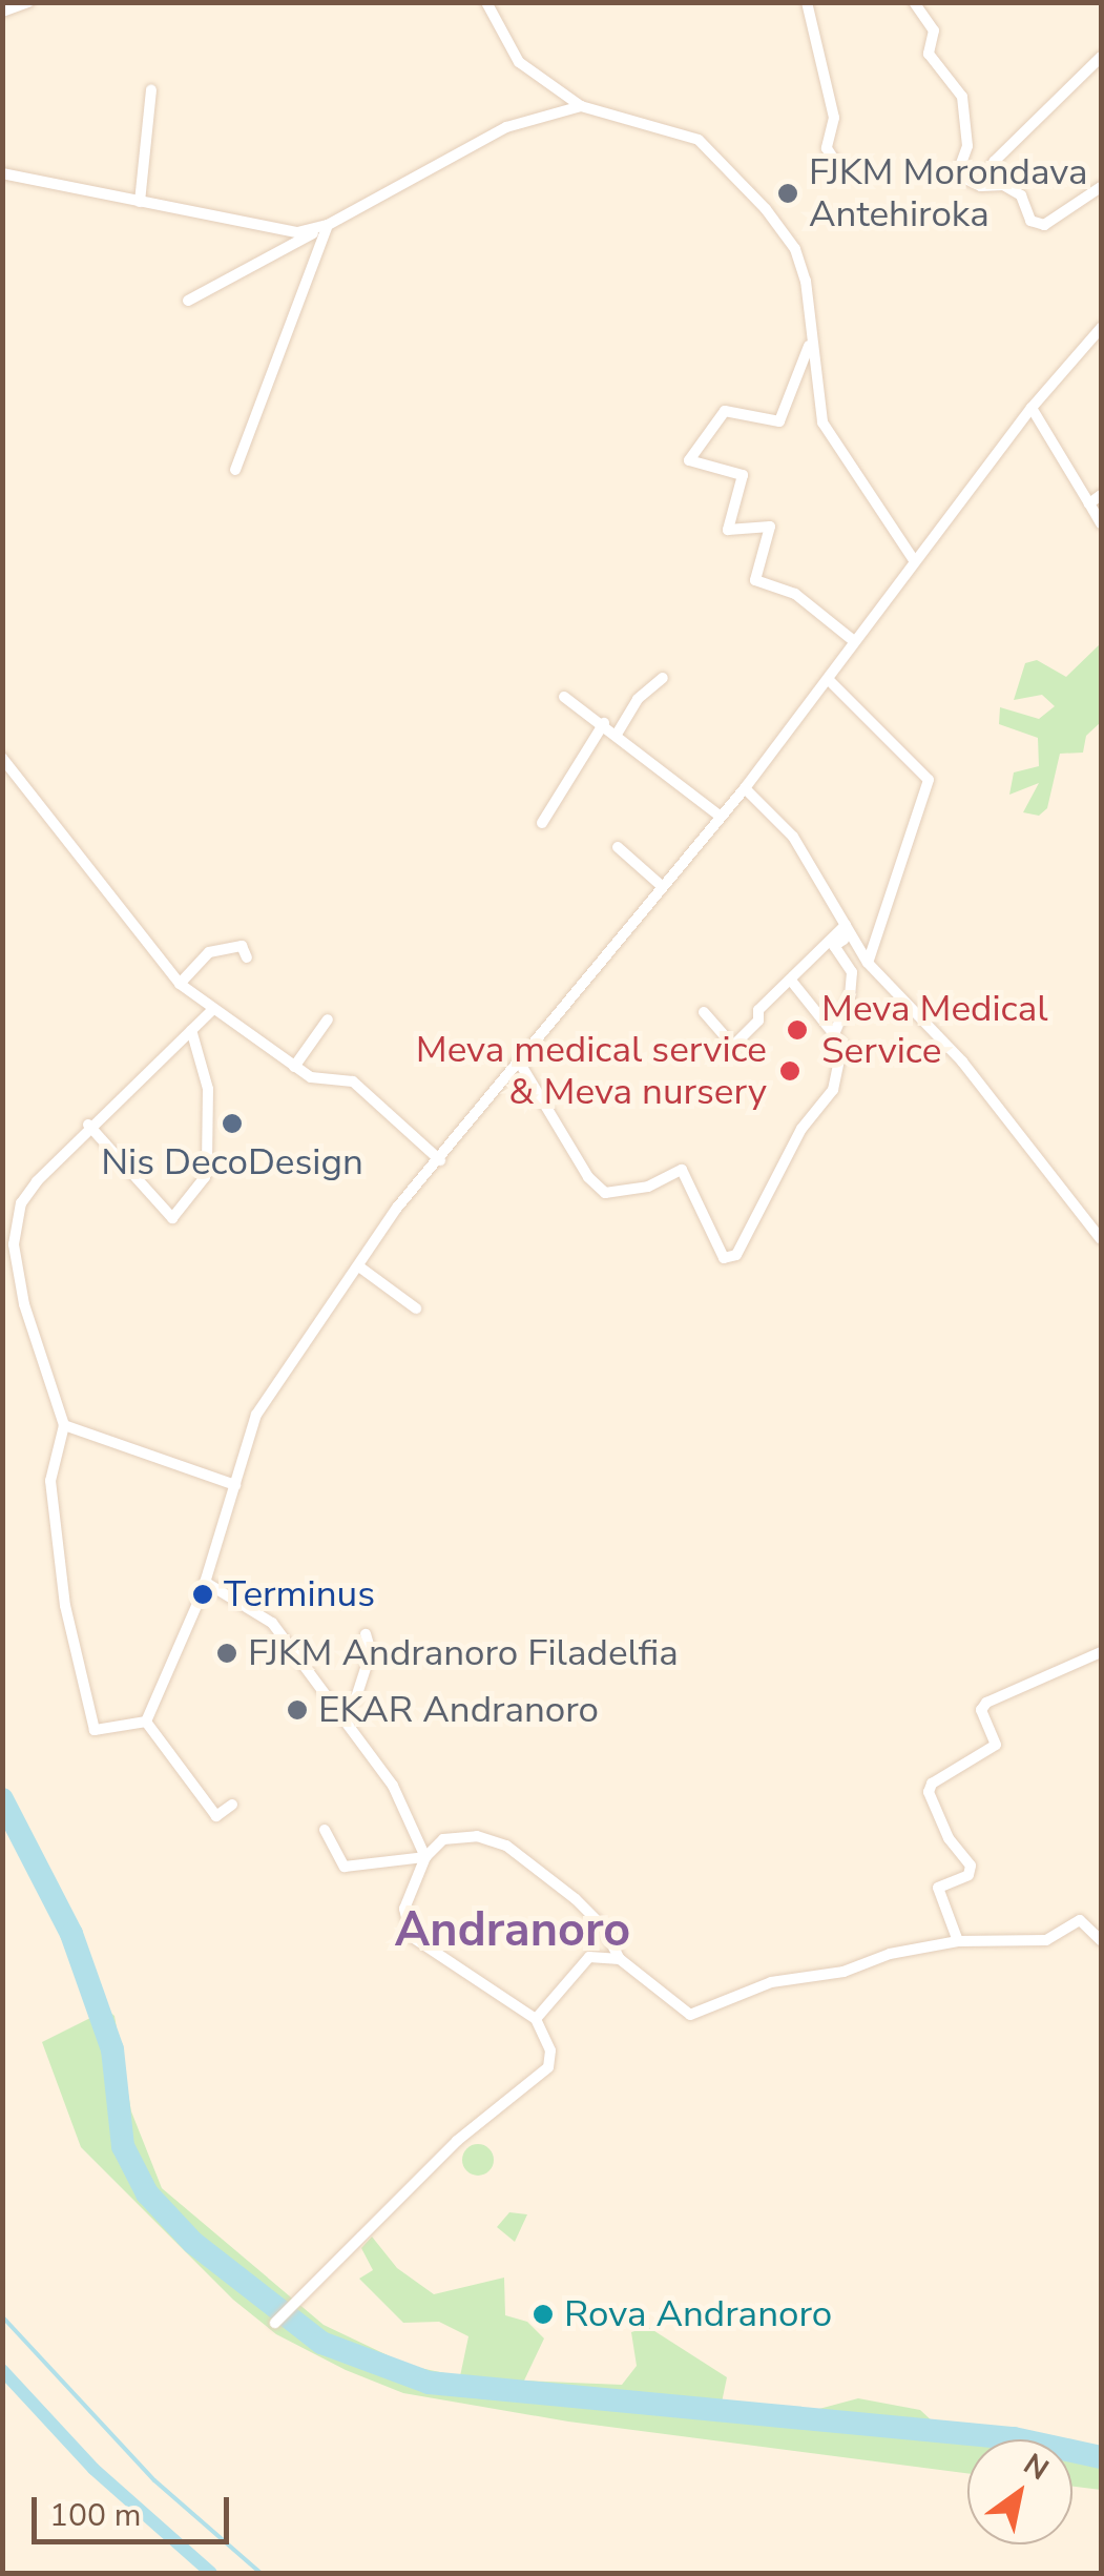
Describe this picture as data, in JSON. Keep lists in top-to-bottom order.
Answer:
{
  "districts": ["Andranoro"],
  "places": [
    "FJKM Morondava Antehiroka",
    "Meva Medical Service",
    "Meva medical service & Meva nursery",
    "Nis DecoDesign",
    "Terminus",
    "FJKM Andranoro Filadelfia",
    "EKAR Andranoro",
    "Rova Andranoro"
  ],
  "scale_bar": "100 m",
  "north": "top right"
}
